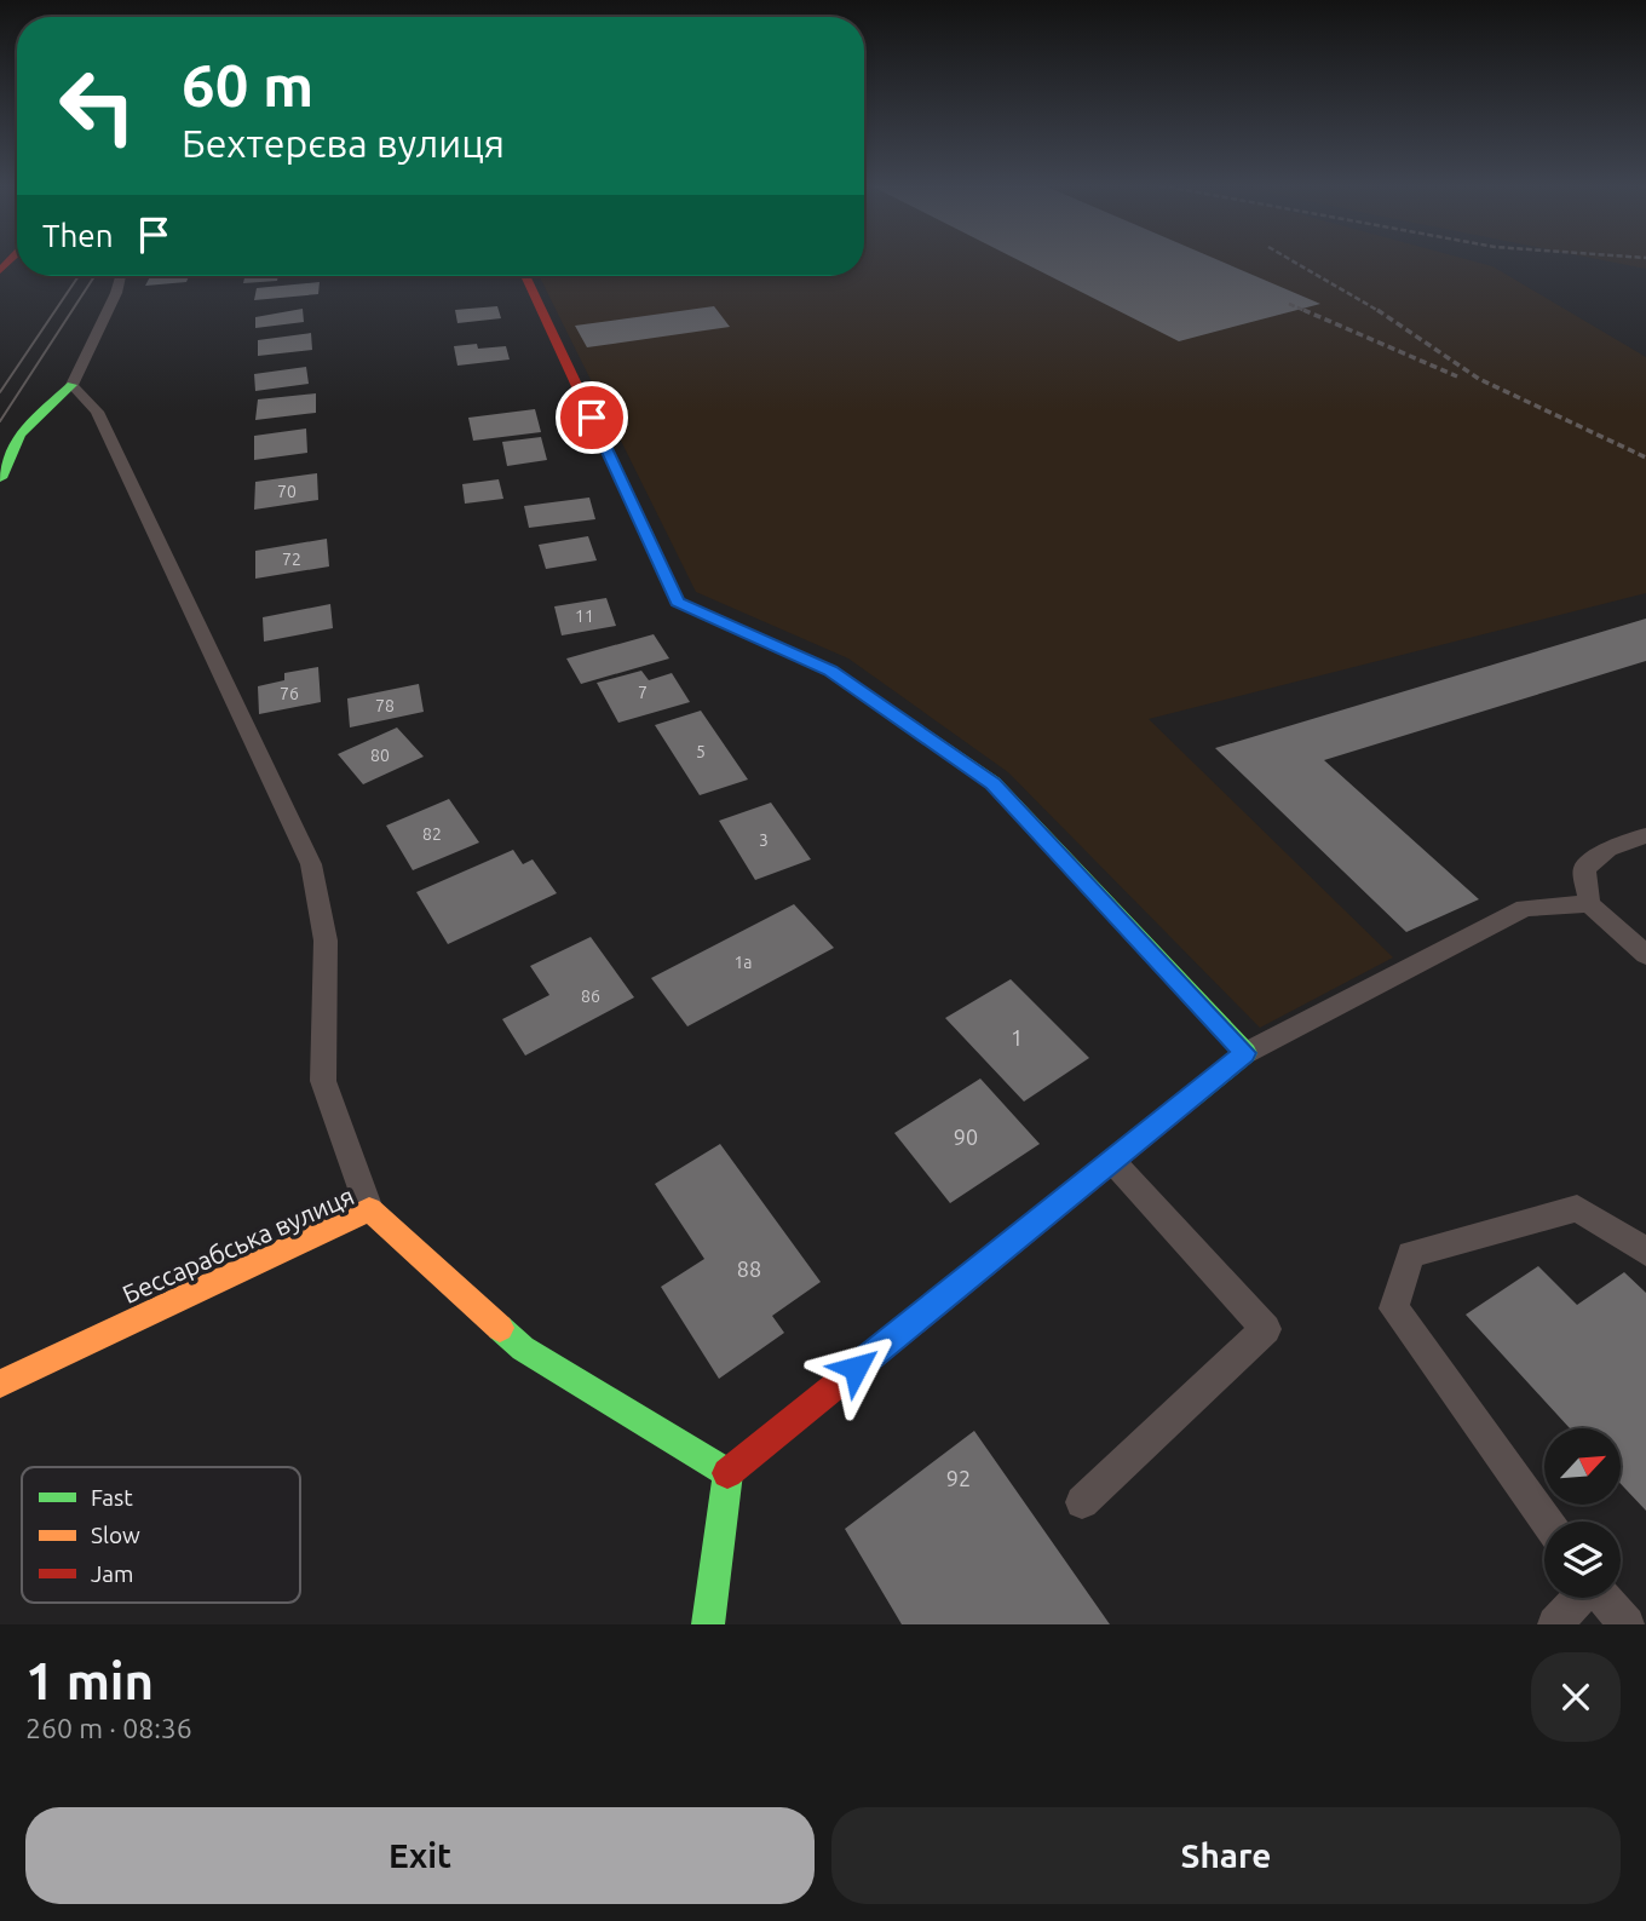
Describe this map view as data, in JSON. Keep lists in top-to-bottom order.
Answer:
{
  "streets": {
    "street": ["Бессарабська вулиця"]
  },
  "house_numbers": [
    "70",
    "72",
    "11",
    "7",
    "76",
    "78",
    "5",
    "80",
    "82",
    "3",
    "1а",
    "86",
    "1",
    "90",
    "88",
    "92"
  ],
  "legend": ["Fast", "Slow", "Jam"],
  "north": "top right",
  "page": {
    "turn": ["60 m", "Бехтерєва вулиця"],
    "then": "Then",
    "heading": ["1 min", "260 m · 08:36"],
    "buttons": ["Exit", "Share"]
  }
}
